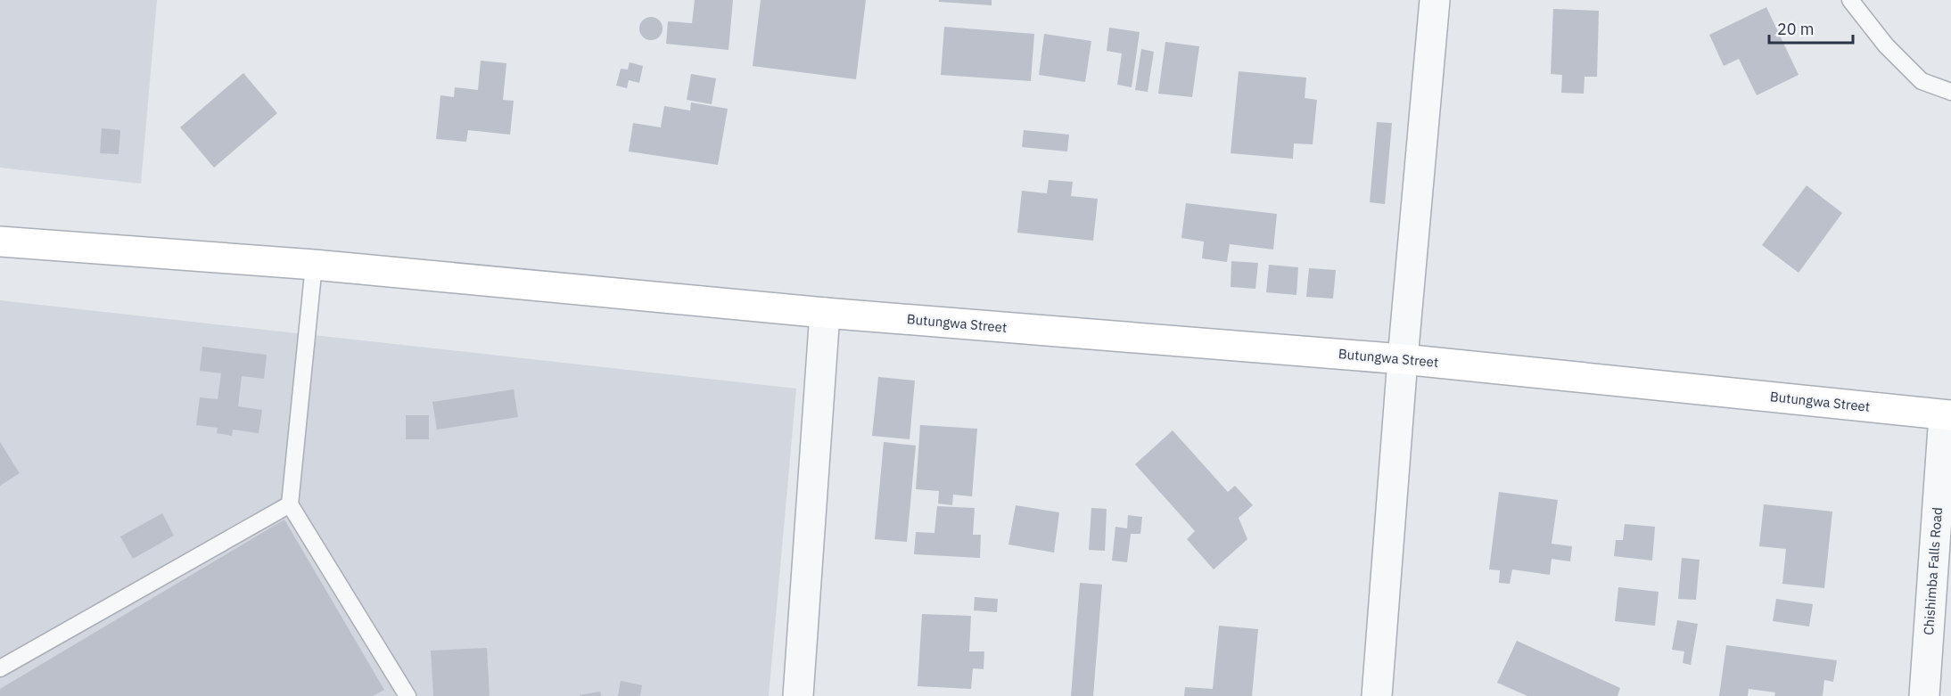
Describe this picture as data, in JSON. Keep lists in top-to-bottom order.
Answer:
{
  "streets": {
    "main road": ["Butungwa Street"],
    "street": ["Chishimba Falls Road"]
  },
  "crossings": [
    ["Butungwa Street", "Chishimba Falls Road"]
  ],
  "scale_bar": "20 m"
}
